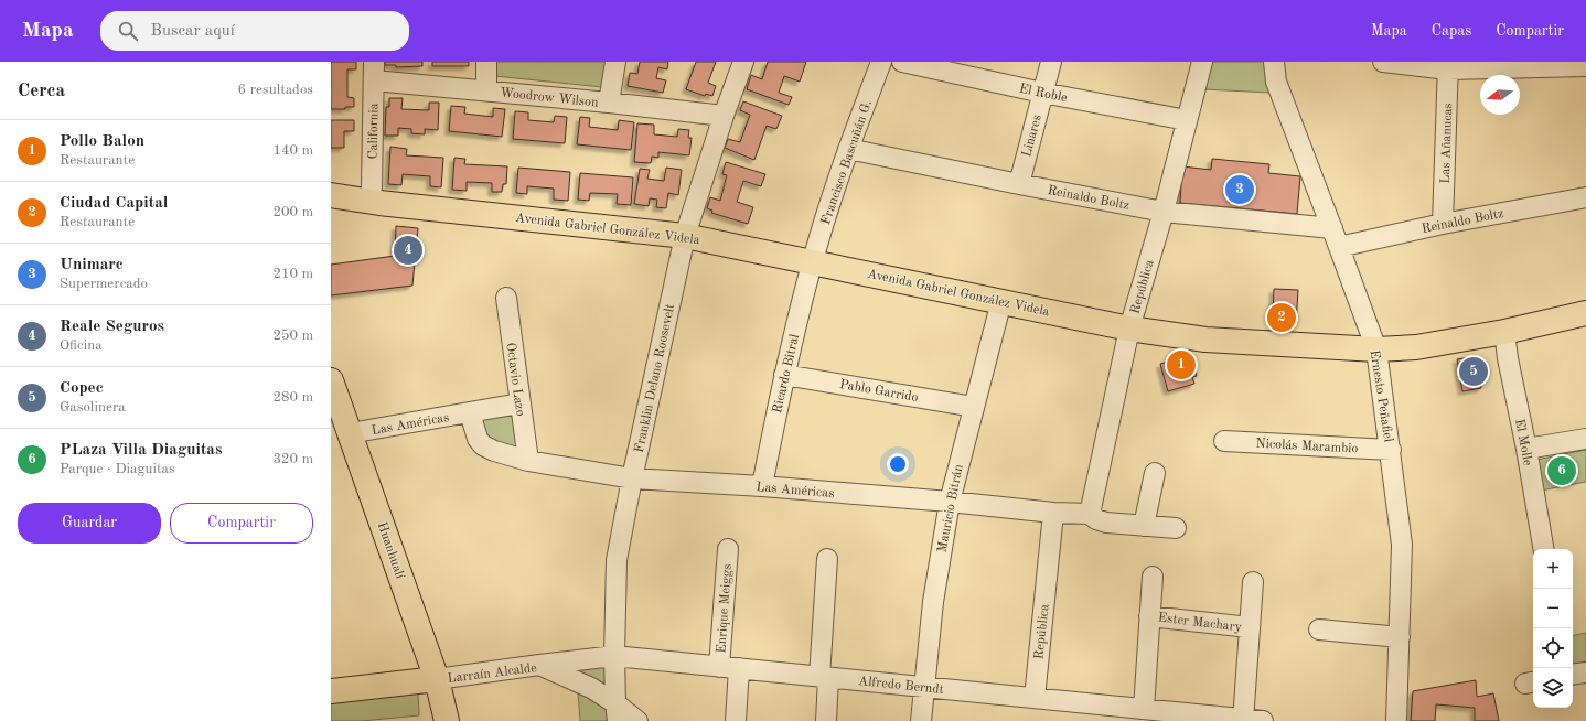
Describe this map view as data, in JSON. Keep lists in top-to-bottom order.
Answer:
{
  "streets": {
    "main road": ["Avenida Gabriel González Videla", "Huanhualí", "Larraín Alcalde"],
    "street": [
      "El Roble",
      "Woodrow Wilson",
      "California",
      "Linares",
      "Las Añanucas",
      "Francisco Bascuñán G.",
      "Reinaldo Boltz",
      "República",
      "Ricardo Bitral",
      "Franklin Delano Roosevelt",
      "Octavio Lazo",
      "Pablo Garrido",
      "Ernesto Peñafiel",
      "Las Américas",
      "El Molle",
      "Nicolás Marambio",
      "Mauricio Bitrán",
      "Enrique Meiggs",
      "Ester Machary",
      "Alfredo Berndt"
    ]
  },
  "crossings": [
    ["El Roble", "Linares"],
    ["El Roble", "República"],
    ["Woodrow Wilson", "California"],
    ["Woodrow Wilson", "Franklin Delano Roosevelt"],
    ["California", "Avenida Gabriel González Videla"],
    ["Linares", "Reinaldo Boltz"],
    ["Las Añanucas", "Reinaldo Boltz"],
    ["Francisco Bascuñán G.", "Reinaldo Boltz"],
    ["Francisco Bascuñán G.", "Avenida Gabriel González Videla"],
    ["Francisco Bascuñán G.", "Ricardo Bitral"],
    ["Reinaldo Boltz", "República"],
    ["Reinaldo Boltz", "Ernesto Peñafiel"],
    ["Avenida Gabriel González Videla", "República"],
    ["Avenida Gabriel González Videla", "Ricardo Bitral"],
    ["Avenida Gabriel González Videla", "Franklin Delano Roosevelt"],
    ["Avenida Gabriel González Videla", "Ernesto Peñafiel"],
    ["Avenida Gabriel González Videla", "El Molle"],
    ["Avenida Gabriel González Videla", "Mauricio Bitrán"],
    ["República", "Las Américas"],
    ["República", "Alfredo Berndt"],
    ["Ricardo Bitral", "Pablo Garrido"],
    ["Ricardo Bitral", "Las Américas"],
    ["Franklin Delano Roosevelt", "Las Américas"],
    ["Franklin Delano Roosevelt", "Larraín Alcalde"],
    ["Franklin Delano Roosevelt", "Alfredo Berndt"],
    ["Octavio Lazo", "Las Américas"],
    ["Pablo Garrido", "Mauricio Bitrán"],
    ["Ernesto Peñafiel", "Nicolás Marambio"],
    ["Las Américas", "Mauricio Bitrán"],
    ["Las Américas", "Huanhualí"],
    ["Mauricio Bitrán", "Alfredo Berndt"],
    ["Huanhualí", "Larraín Alcalde"],
    ["Enrique Meiggs", "Alfredo Berndt"],
    ["Ester Machary", "Alfredo Berndt"],
    ["Larraín Alcalde", "Alfredo Berndt"]
  ],
  "north": "left",
  "page": {
    "header": "Mapa",
    "search": "Buscar aquí",
    "nav": ["Mapa", "Capas", "Compartir"],
    "heading": ["Cerca", "6 resultados"],
    "list": [
      {
        "mark": "1",
        "name": "Pollo Balon",
        "note": "Restaurante",
        "value": "140 m"
      },
      {
        "mark": "2",
        "name": "Ciudad Capital",
        "note": "Restaurante",
        "value": "200 m"
      },
      {
        "mark": "3",
        "name": "Unimarc",
        "note": "Supermercado",
        "value": "210 m"
      },
      {
        "mark": "4",
        "name": "Reale Seguros",
        "note": "Oficina",
        "value": "250 m"
      },
      {
        "mark": "5",
        "name": "Copec",
        "note": "Gasolinera",
        "value": "280 m"
      },
      {
        "mark": "6",
        "name": "PLaza Villa Diaguitas",
        "note": "Parque · Diaguitas",
        "value": "320 m"
      }
    ],
    "pins": [
      "3",
      "4",
      "2",
      "1",
      "5",
      "6"
    ],
    "buttons": ["Guardar", "Compartir"],
    "map_buttons": ["+", "−"]
  }
}
